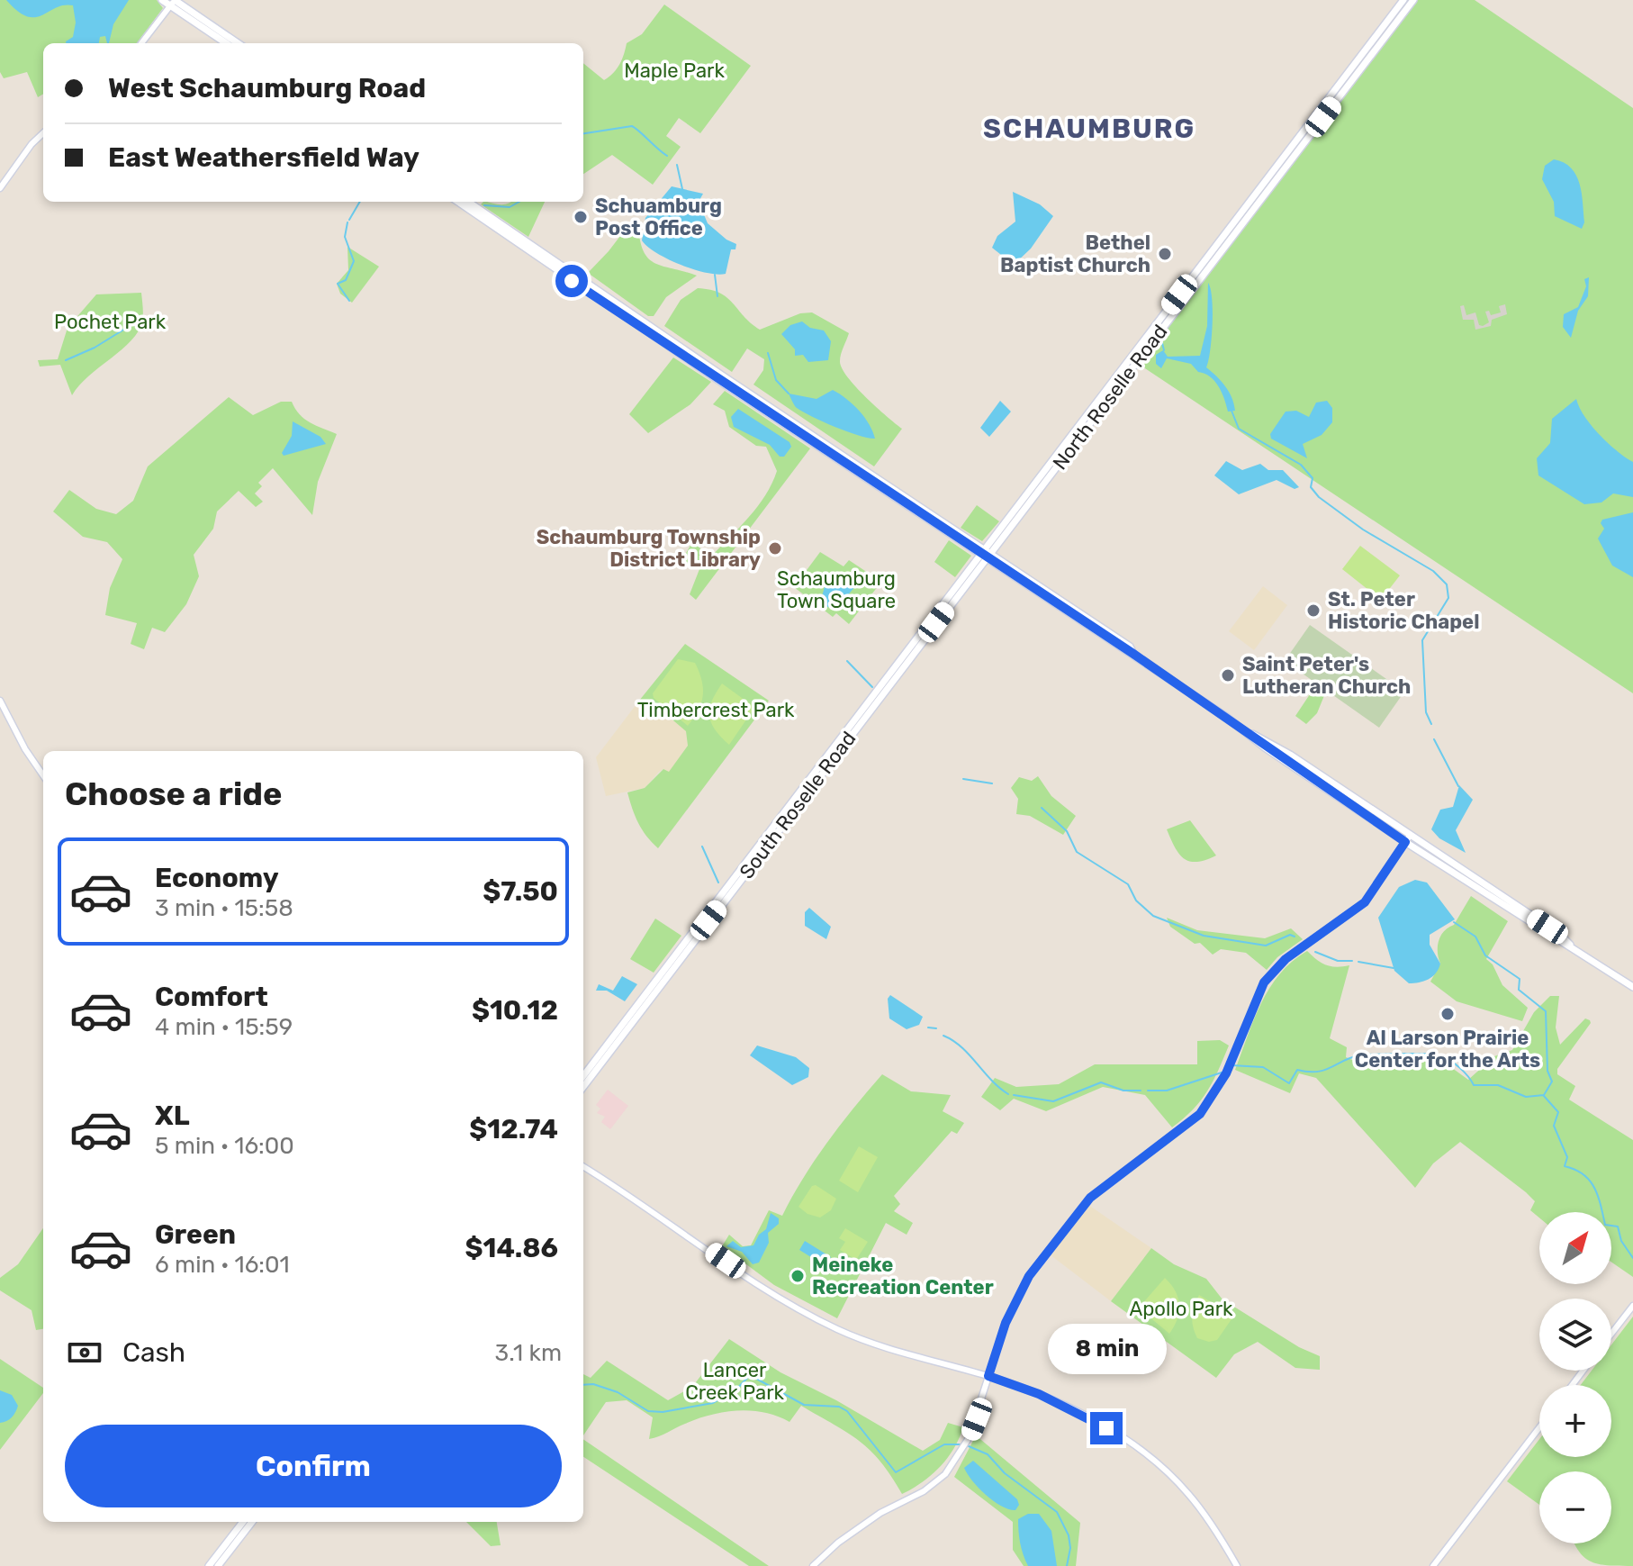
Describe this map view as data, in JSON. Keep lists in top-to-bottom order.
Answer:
{
  "streets": {
    "main road": ["North Roselle Road", "South Roselle Road"]
  },
  "crossings": [
    ["North Roselle Road", "South Roselle Road"]
  ],
  "districts": ["SCHAUMBURG"],
  "parks": [
    "Maple Park",
    "Pochet Park",
    "Schaumburg Town Square",
    "Timbercrest Park",
    "Apollo Park",
    "Lancer Creek Park"
  ],
  "places": [
    "Schuamburg Post Office",
    "Bethel Baptist Church",
    "Schaumburg Township District Library",
    "St. Peter Historic Chapel",
    "Saint Peter's Lutheran Church",
    "Al Larson Prairie Center for the Arts",
    "Meineke Recreation Center"
  ],
  "north": "top right",
  "page": {
    "banner": ["West Schaumburg Road", "East Weathersfield Way"],
    "heading": "Choose a ride",
    "list": [
      {
        "name": "Economy",
        "note": "3 min · 15:58",
        "value": "$7.50"
      },
      {
        "name": "Comfort",
        "note": "4 min · 15:59",
        "value": "$10.12"
      },
      {
        "name": "XL",
        "note": "5 min · 16:00",
        "value": "$12.74"
      },
      {
        "name": "Green",
        "note": "6 min · 16:01",
        "value": "$14.86"
      }
    ],
    "map_buttons": ["+", "−"],
    "pay": ["Cash", "3.1 km"],
    "bubble": "8 min",
    "buttons": "Confirm"
  }
}
